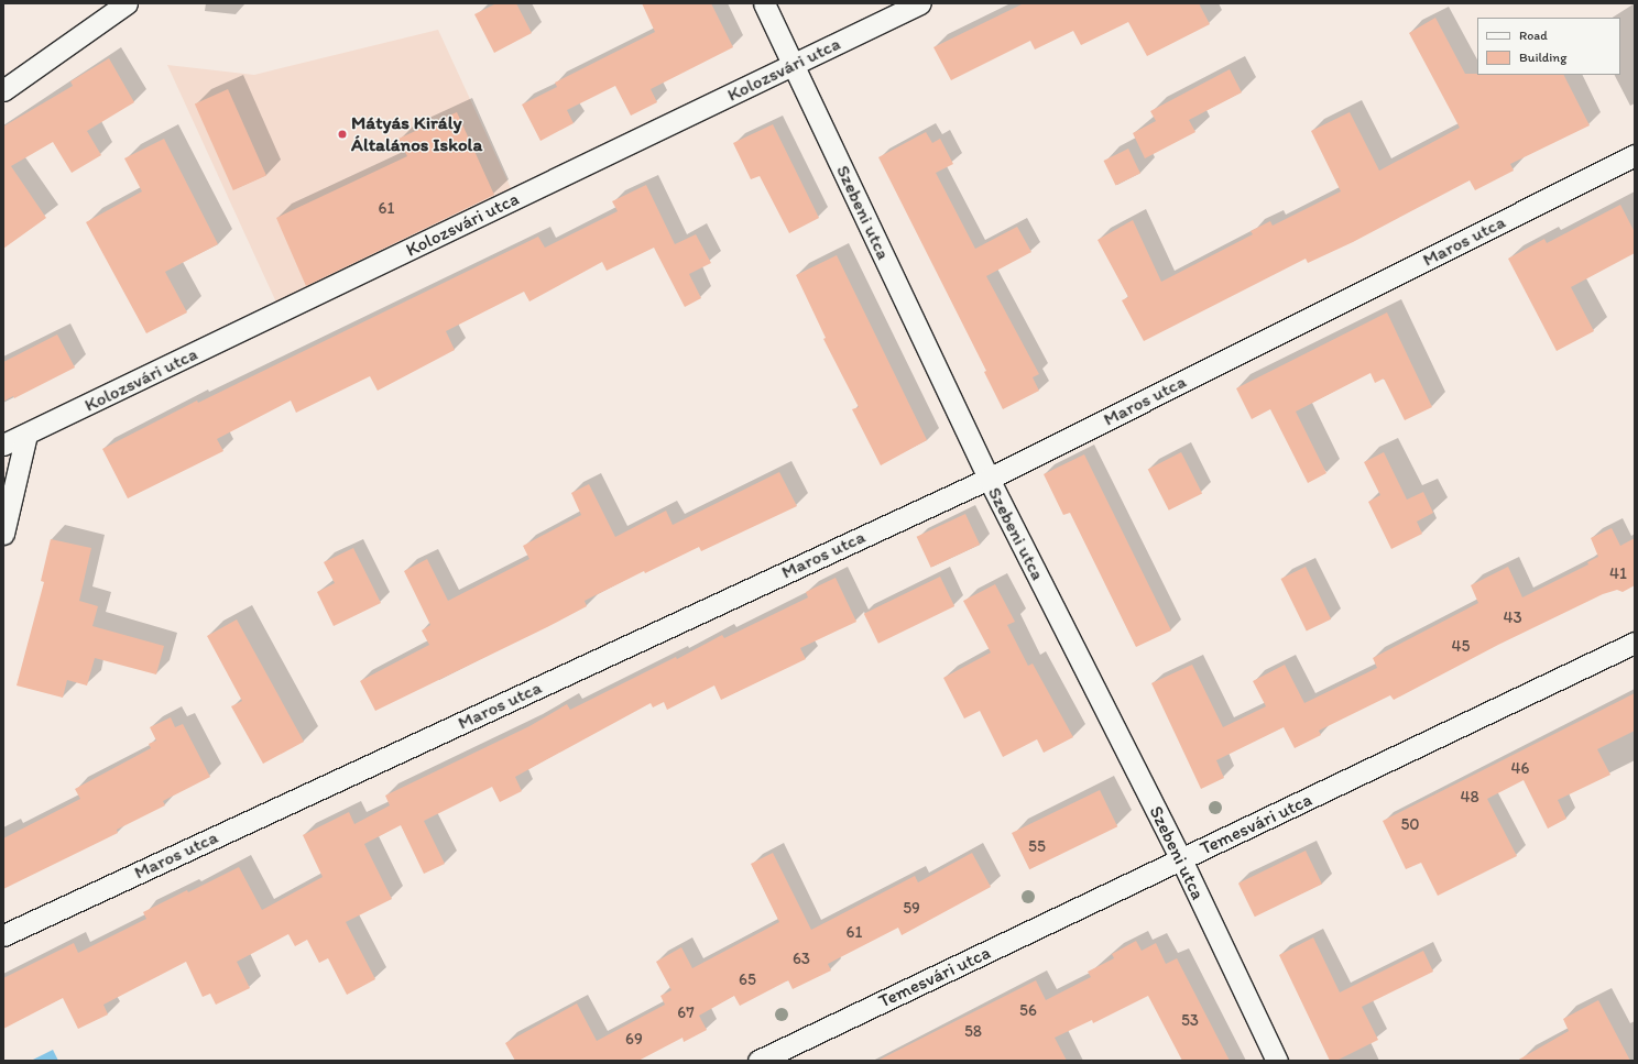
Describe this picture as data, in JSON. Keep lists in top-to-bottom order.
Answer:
{
  "streets": {
    "street": [
      "Kolozsvári utca",
      "Szebeni utca",
      "Maros utca",
      "Temesvári utca"
    ]
  },
  "crossings": [
    ["Kolozsvári utca", "Szebeni utca"],
    ["Szebeni utca", "Maros utca"],
    ["Szebeni utca", "Temesvári utca"]
  ],
  "places": ["Mátyás Király Általános Iskola"],
  "house_numbers": [
    "61",
    "41",
    "43",
    "45",
    "46",
    "48",
    "50",
    "55",
    "59",
    "61",
    "63",
    "65",
    "56",
    "67",
    "53",
    "58",
    "69"
  ],
  "legend": ["Road", "Building"]
}
